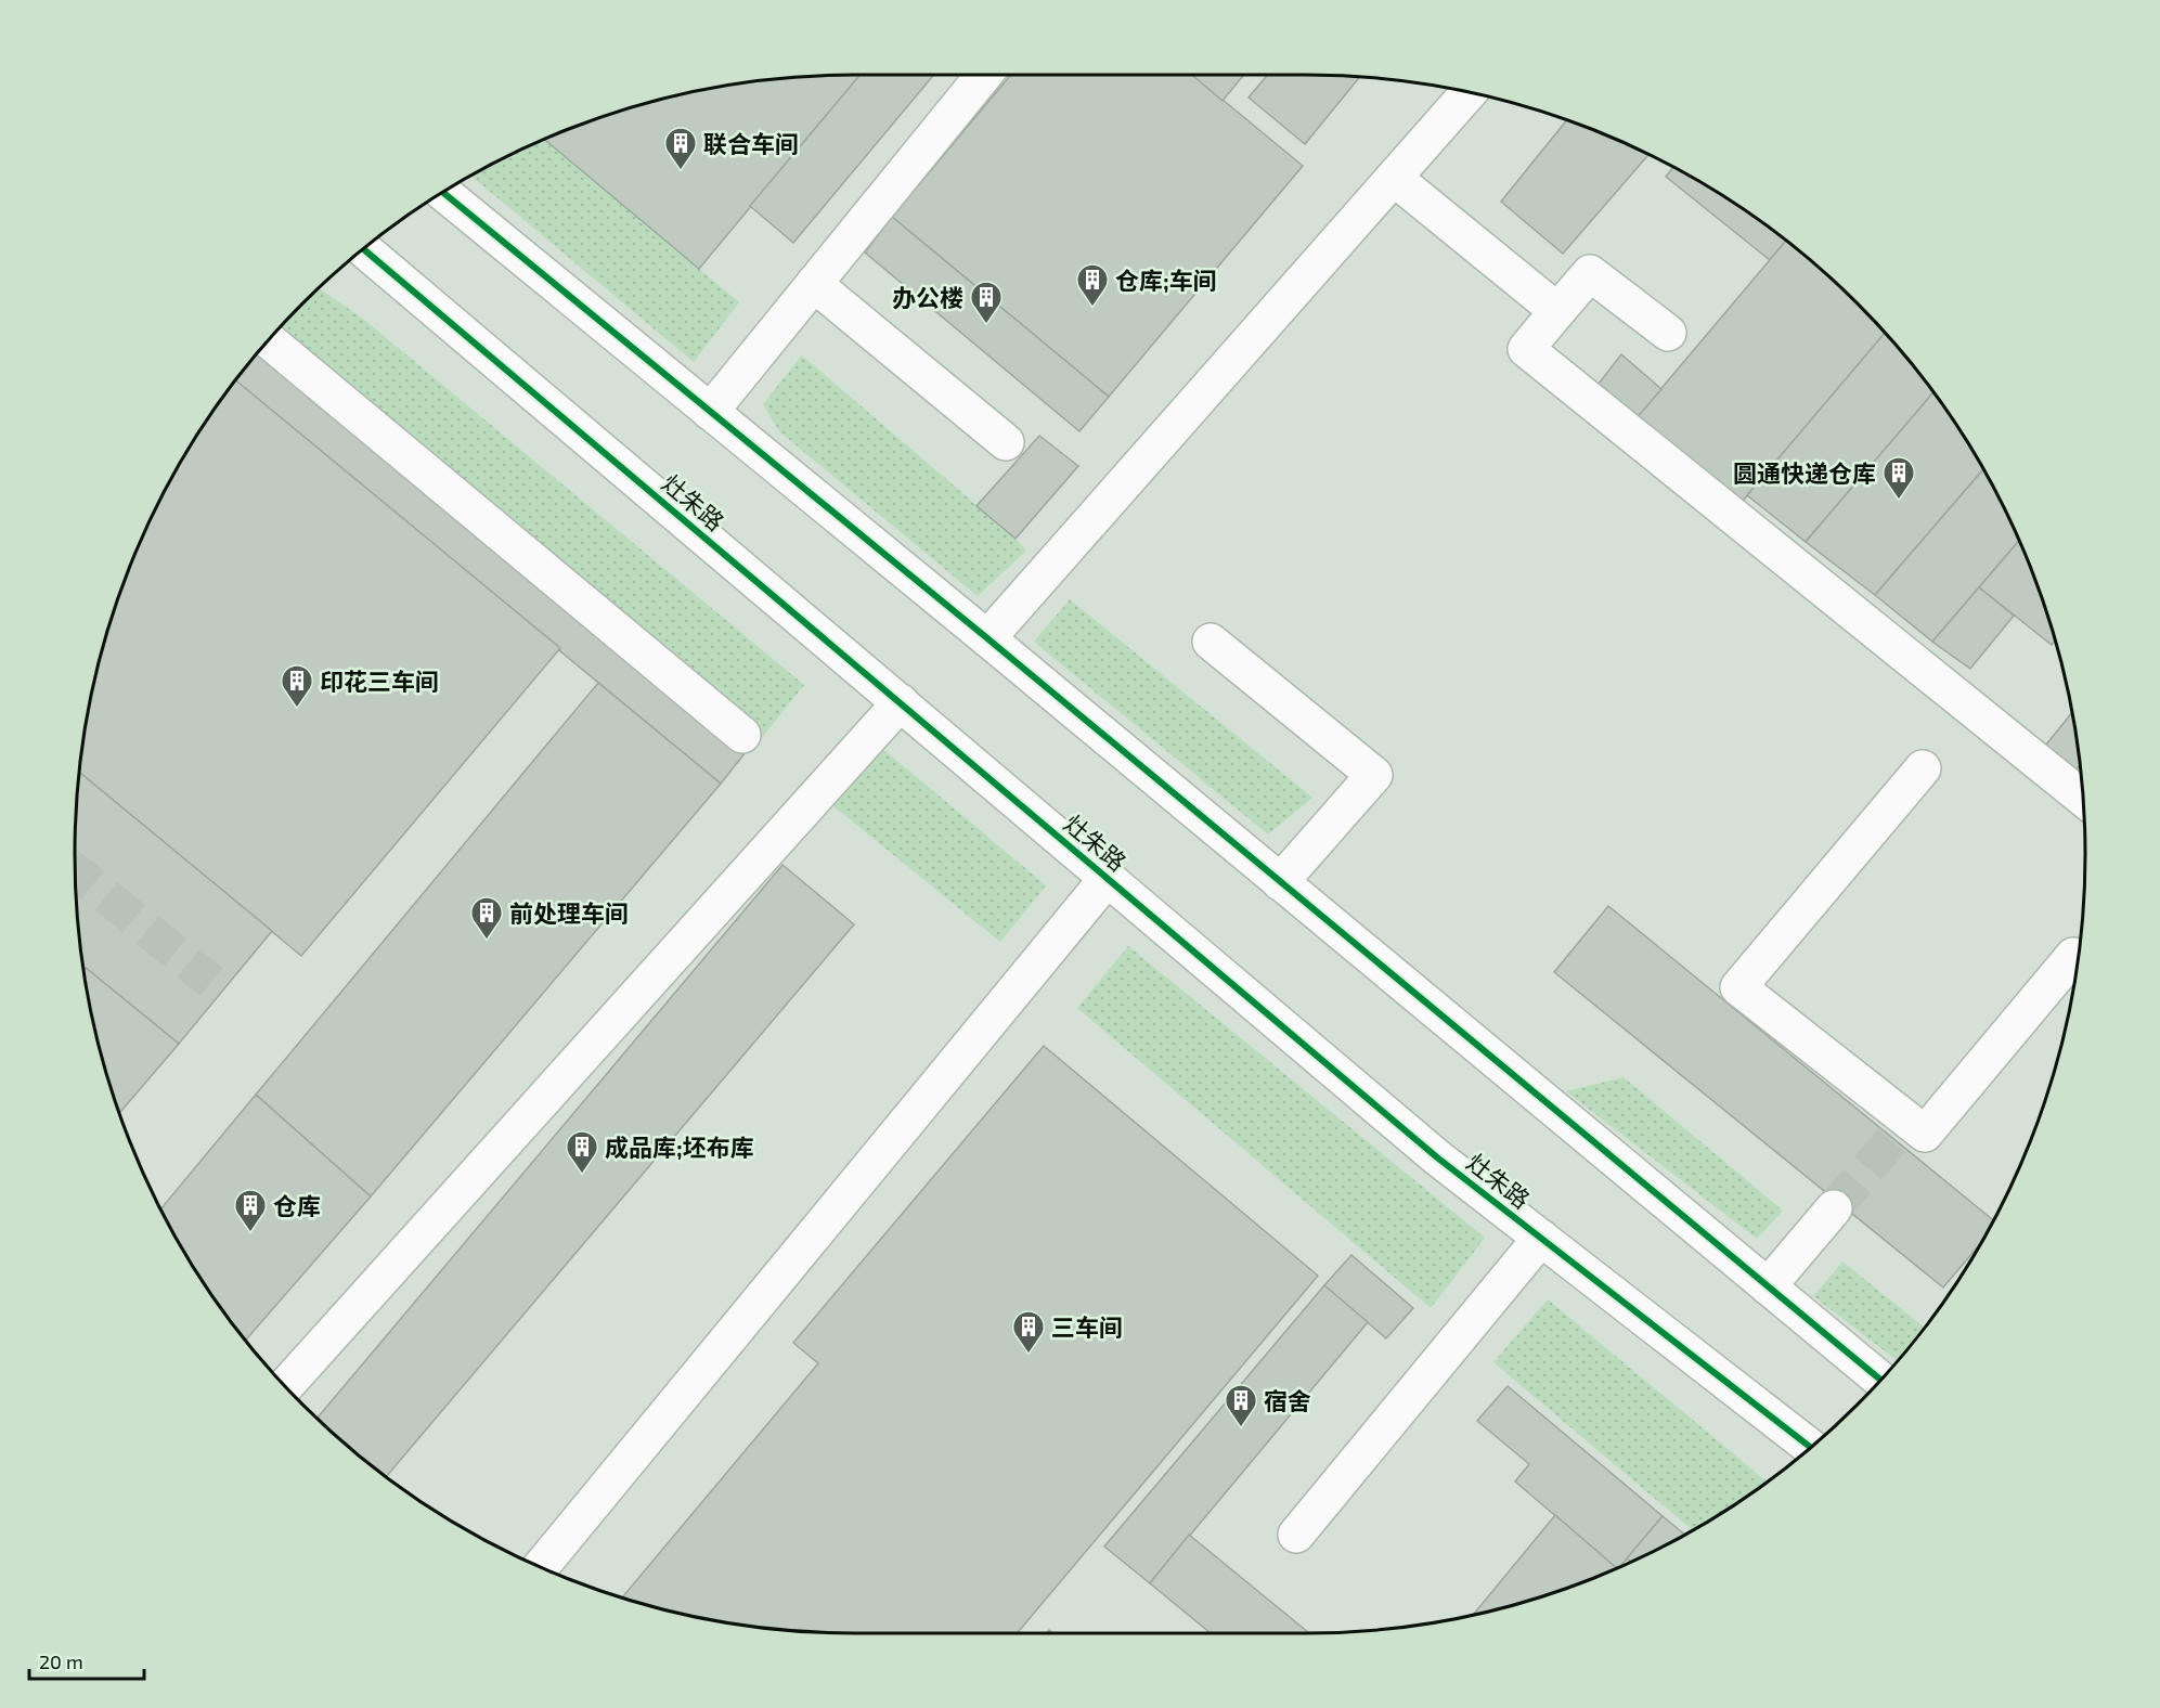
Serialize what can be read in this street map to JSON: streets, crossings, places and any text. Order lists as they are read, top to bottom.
{
  "streets": {
    "main road": ["灶朱路"]
  },
  "places": {
    "building": [
      "联合车间",
      "仓库;车间",
      "办公楼",
      "圆通快递仓库",
      "印花三车间",
      "前处理车间",
      "成品库;坯布库",
      "仓库",
      "三车间",
      "宿舍"
    ]
  },
  "scale_bar": "20 m"
}
